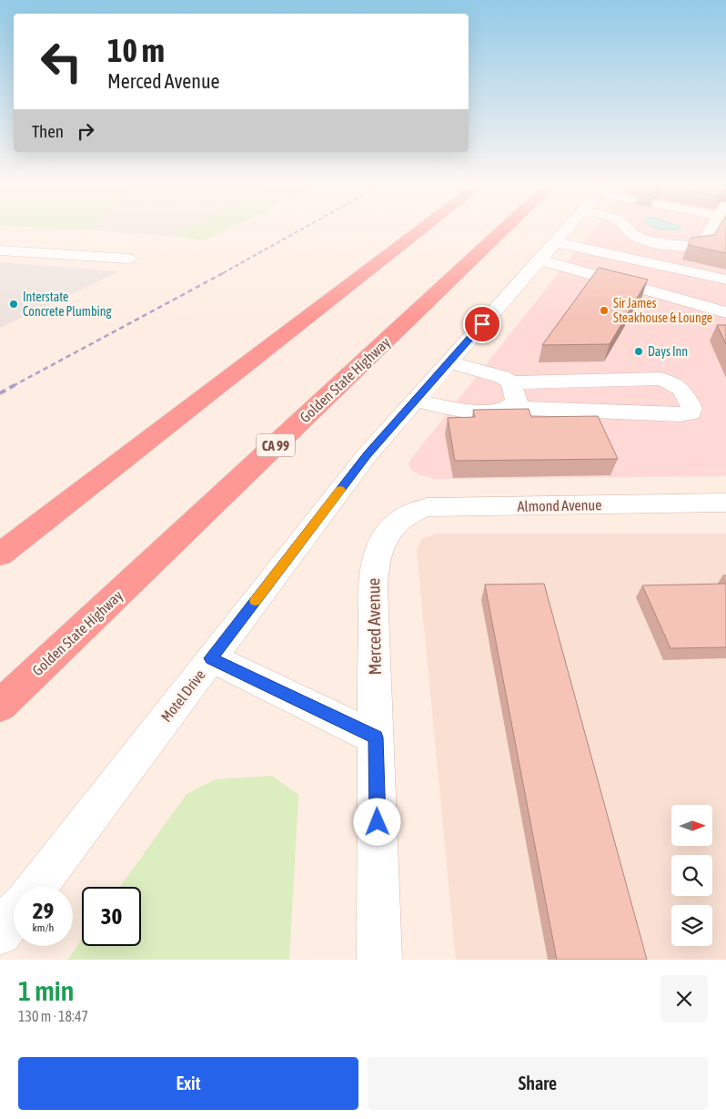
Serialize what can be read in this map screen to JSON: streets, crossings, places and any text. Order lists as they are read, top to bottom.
{
  "streets": {
    "highway": ["Golden State Highway", "CA 99"],
    "street": ["Almond Avenue", "Merced Avenue", "Motel Drive"]
  },
  "crossings": [
    ["Almond Avenue", "Merced Avenue"]
  ],
  "places": ["Interstate Concrete Plumbing", "Sir James Steakhouse & Lounge", "Days Inn"],
  "north": "right",
  "page": {
    "turn": ["10 m", "Merced Avenue"],
    "then": "Then",
    "speed": "29 km/h",
    "limit": "30",
    "heading": ["1 min", "130 m · 18:47"],
    "buttons": ["Exit", "Share"]
  }
}
